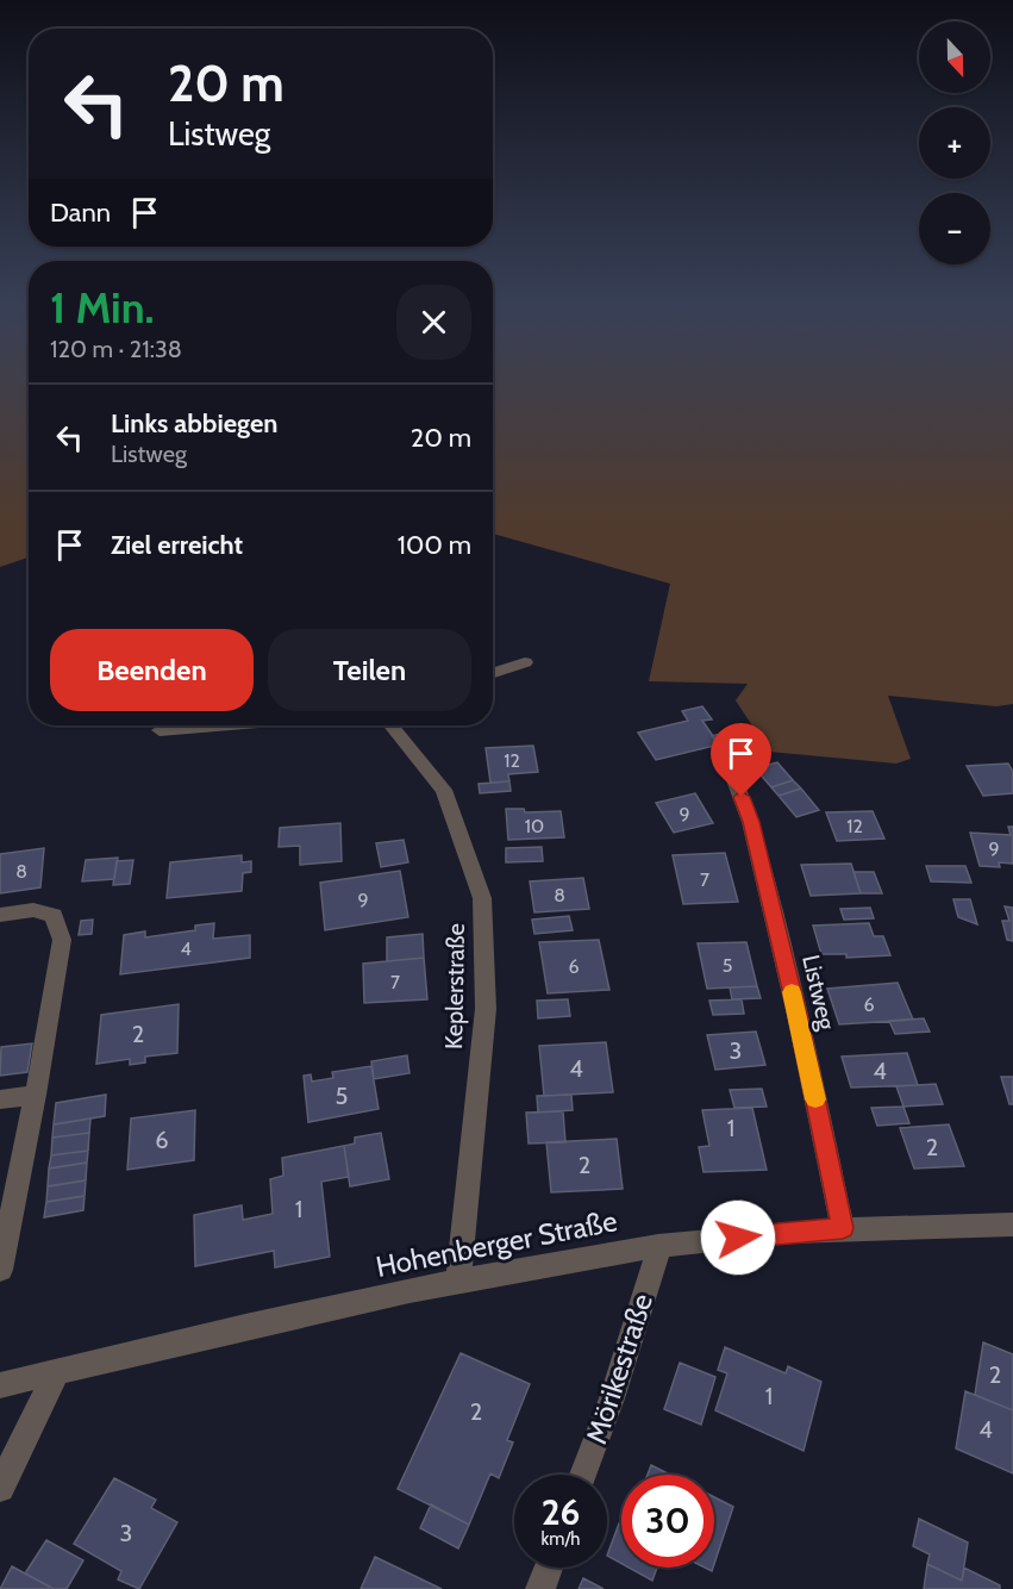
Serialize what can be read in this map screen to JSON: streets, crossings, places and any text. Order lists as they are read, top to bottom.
{
  "streets": {
    "street": [
      "Keplerstraße",
      "Listweg",
      "Hohenberger Straße",
      "Mörikestraße"
    ]
  },
  "crossings": [
    ["Keplerstraße", "Hohenberger Straße"],
    ["Listweg", "Hohenberger Straße"],
    ["Hohenberger Straße", "Mörikestraße"]
  ],
  "house_numbers": [
    "12",
    "9",
    "10",
    "12",
    "9",
    "8",
    "7",
    "8",
    "9",
    "4",
    "5",
    "6",
    "7",
    "6",
    "2",
    "3",
    "4",
    "4",
    "5",
    "1",
    "6",
    "2",
    "2",
    "1",
    "2",
    "1",
    "2",
    "4",
    "3"
  ],
  "north": "bottom",
  "page": {
    "map_buttons": ["+", "−"],
    "turn": ["20 m", "Listweg"],
    "then": "Dann",
    "heading": ["1 Min.", "120 m · 21:38"],
    "list": [
      {
        "name": "Links abbiegen",
        "note": "Listweg",
        "value": "20 m"
      },
      {
        "name": "Ziel erreicht",
        "value": "100 m"
      }
    ],
    "buttons": ["Beenden", "Teilen"],
    "speed": "26 km/h",
    "limit": "30"
  }
}
